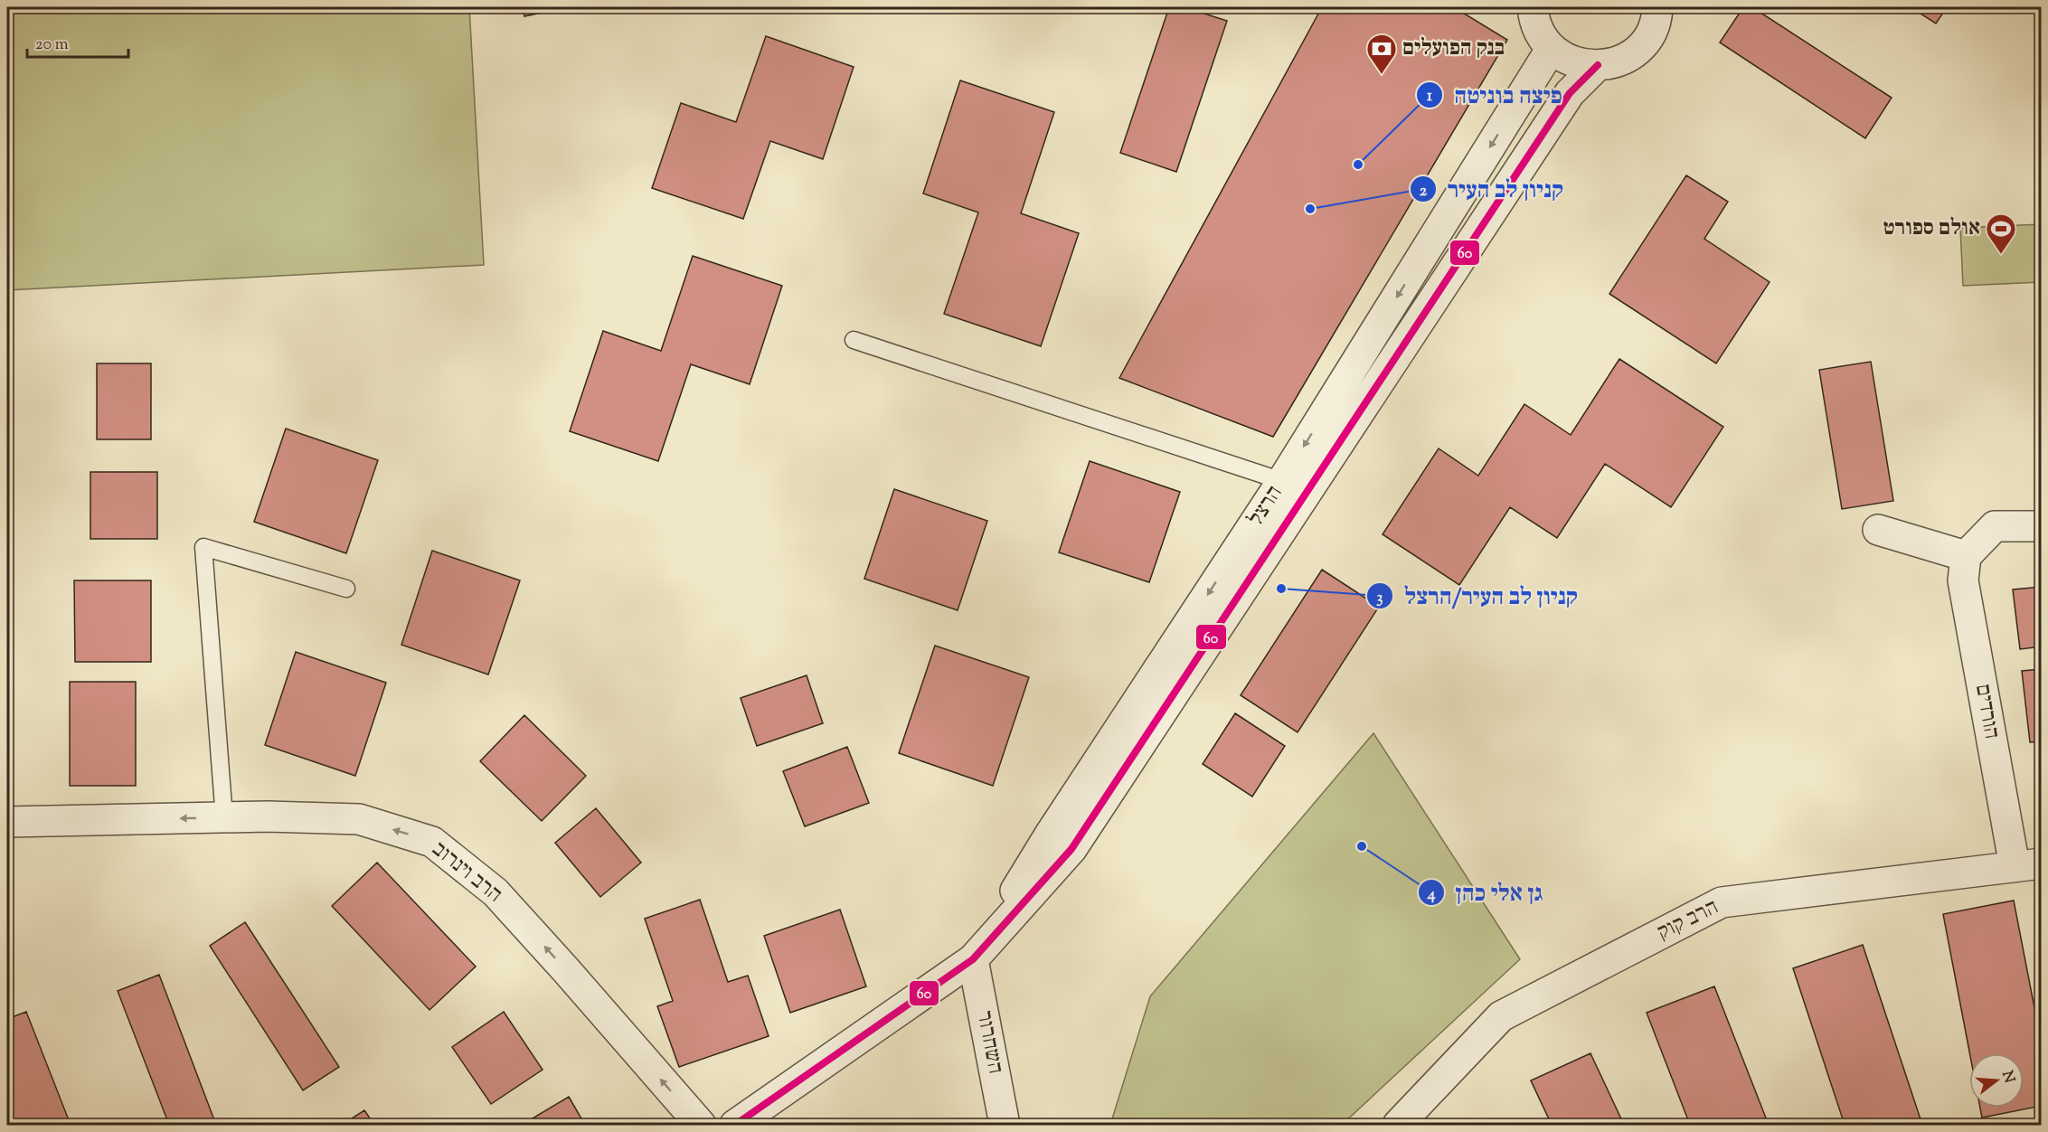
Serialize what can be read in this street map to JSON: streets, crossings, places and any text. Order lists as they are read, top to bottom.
{
  "streets": {
    "street": [
      "הרצל",
      "הורדים",
      "הרב וינרוב",
      "הרב קוק",
      "השחרור"
    ]
  },
  "crossings": [
    ["הרצל", "השחרור"],
    ["הורדים", "הרב קוק"]
  ],
  "one_way": ["הרב וינרוב"],
  "places": {
    "bank": ["בנק הפועלים"],
    "other": [
      "פיצה בוניטה",
      "קניון לב העיר",
      "קניון לב העיר/הרצל",
      "גן אלי כהן"
    ],
    "sports": ["אולם ספורט"]
  },
  "lines": ["transit line 60"],
  "scale_bar": "20 m",
  "north": "right"
}
